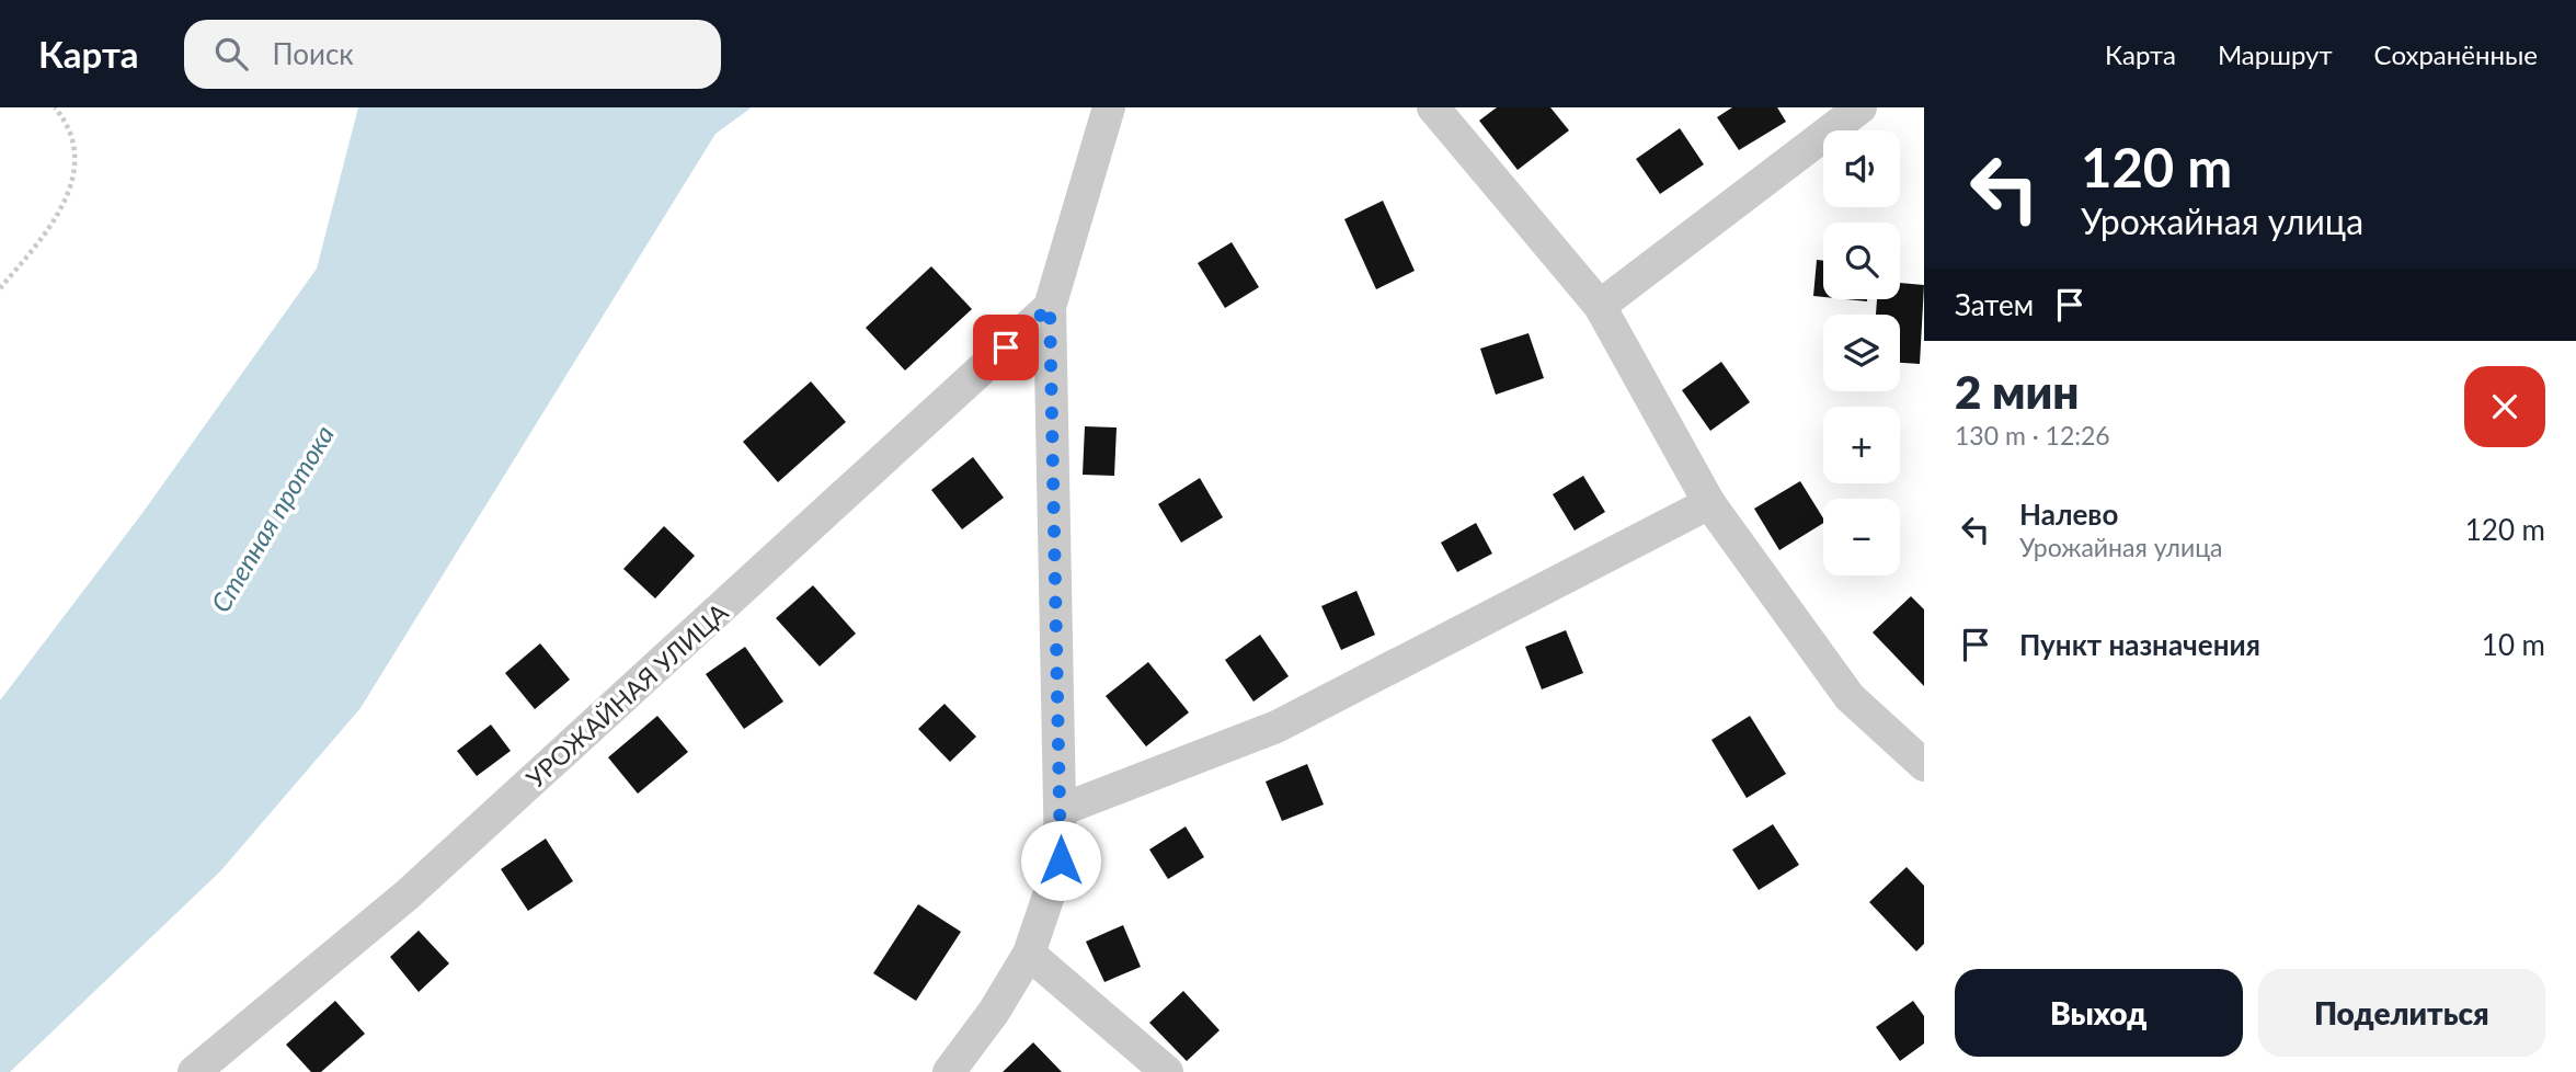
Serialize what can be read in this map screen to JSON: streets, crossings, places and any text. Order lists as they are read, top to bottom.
{
  "streets": {
    "street": ["УРОЖАЙНАЯ УЛИЦА"]
  },
  "water": ["Степная протока"],
  "page": {
    "header": "Карта",
    "search": "Поиск",
    "nav": ["Карта", "Маршрут", "Сохранённые"],
    "turn": ["120 m", "Урожайная улица"],
    "map_buttons": ["+", "−"],
    "then": "Затем",
    "heading": ["2 мин", "130 m · 12:26"],
    "list": [
      {
        "name": "Налево",
        "note": "Урожайная улица",
        "value": "120 m"
      },
      {
        "name": "Пункт назначения",
        "value": "10 m"
      }
    ],
    "buttons": ["Выход", "Поделиться"]
  }
}
